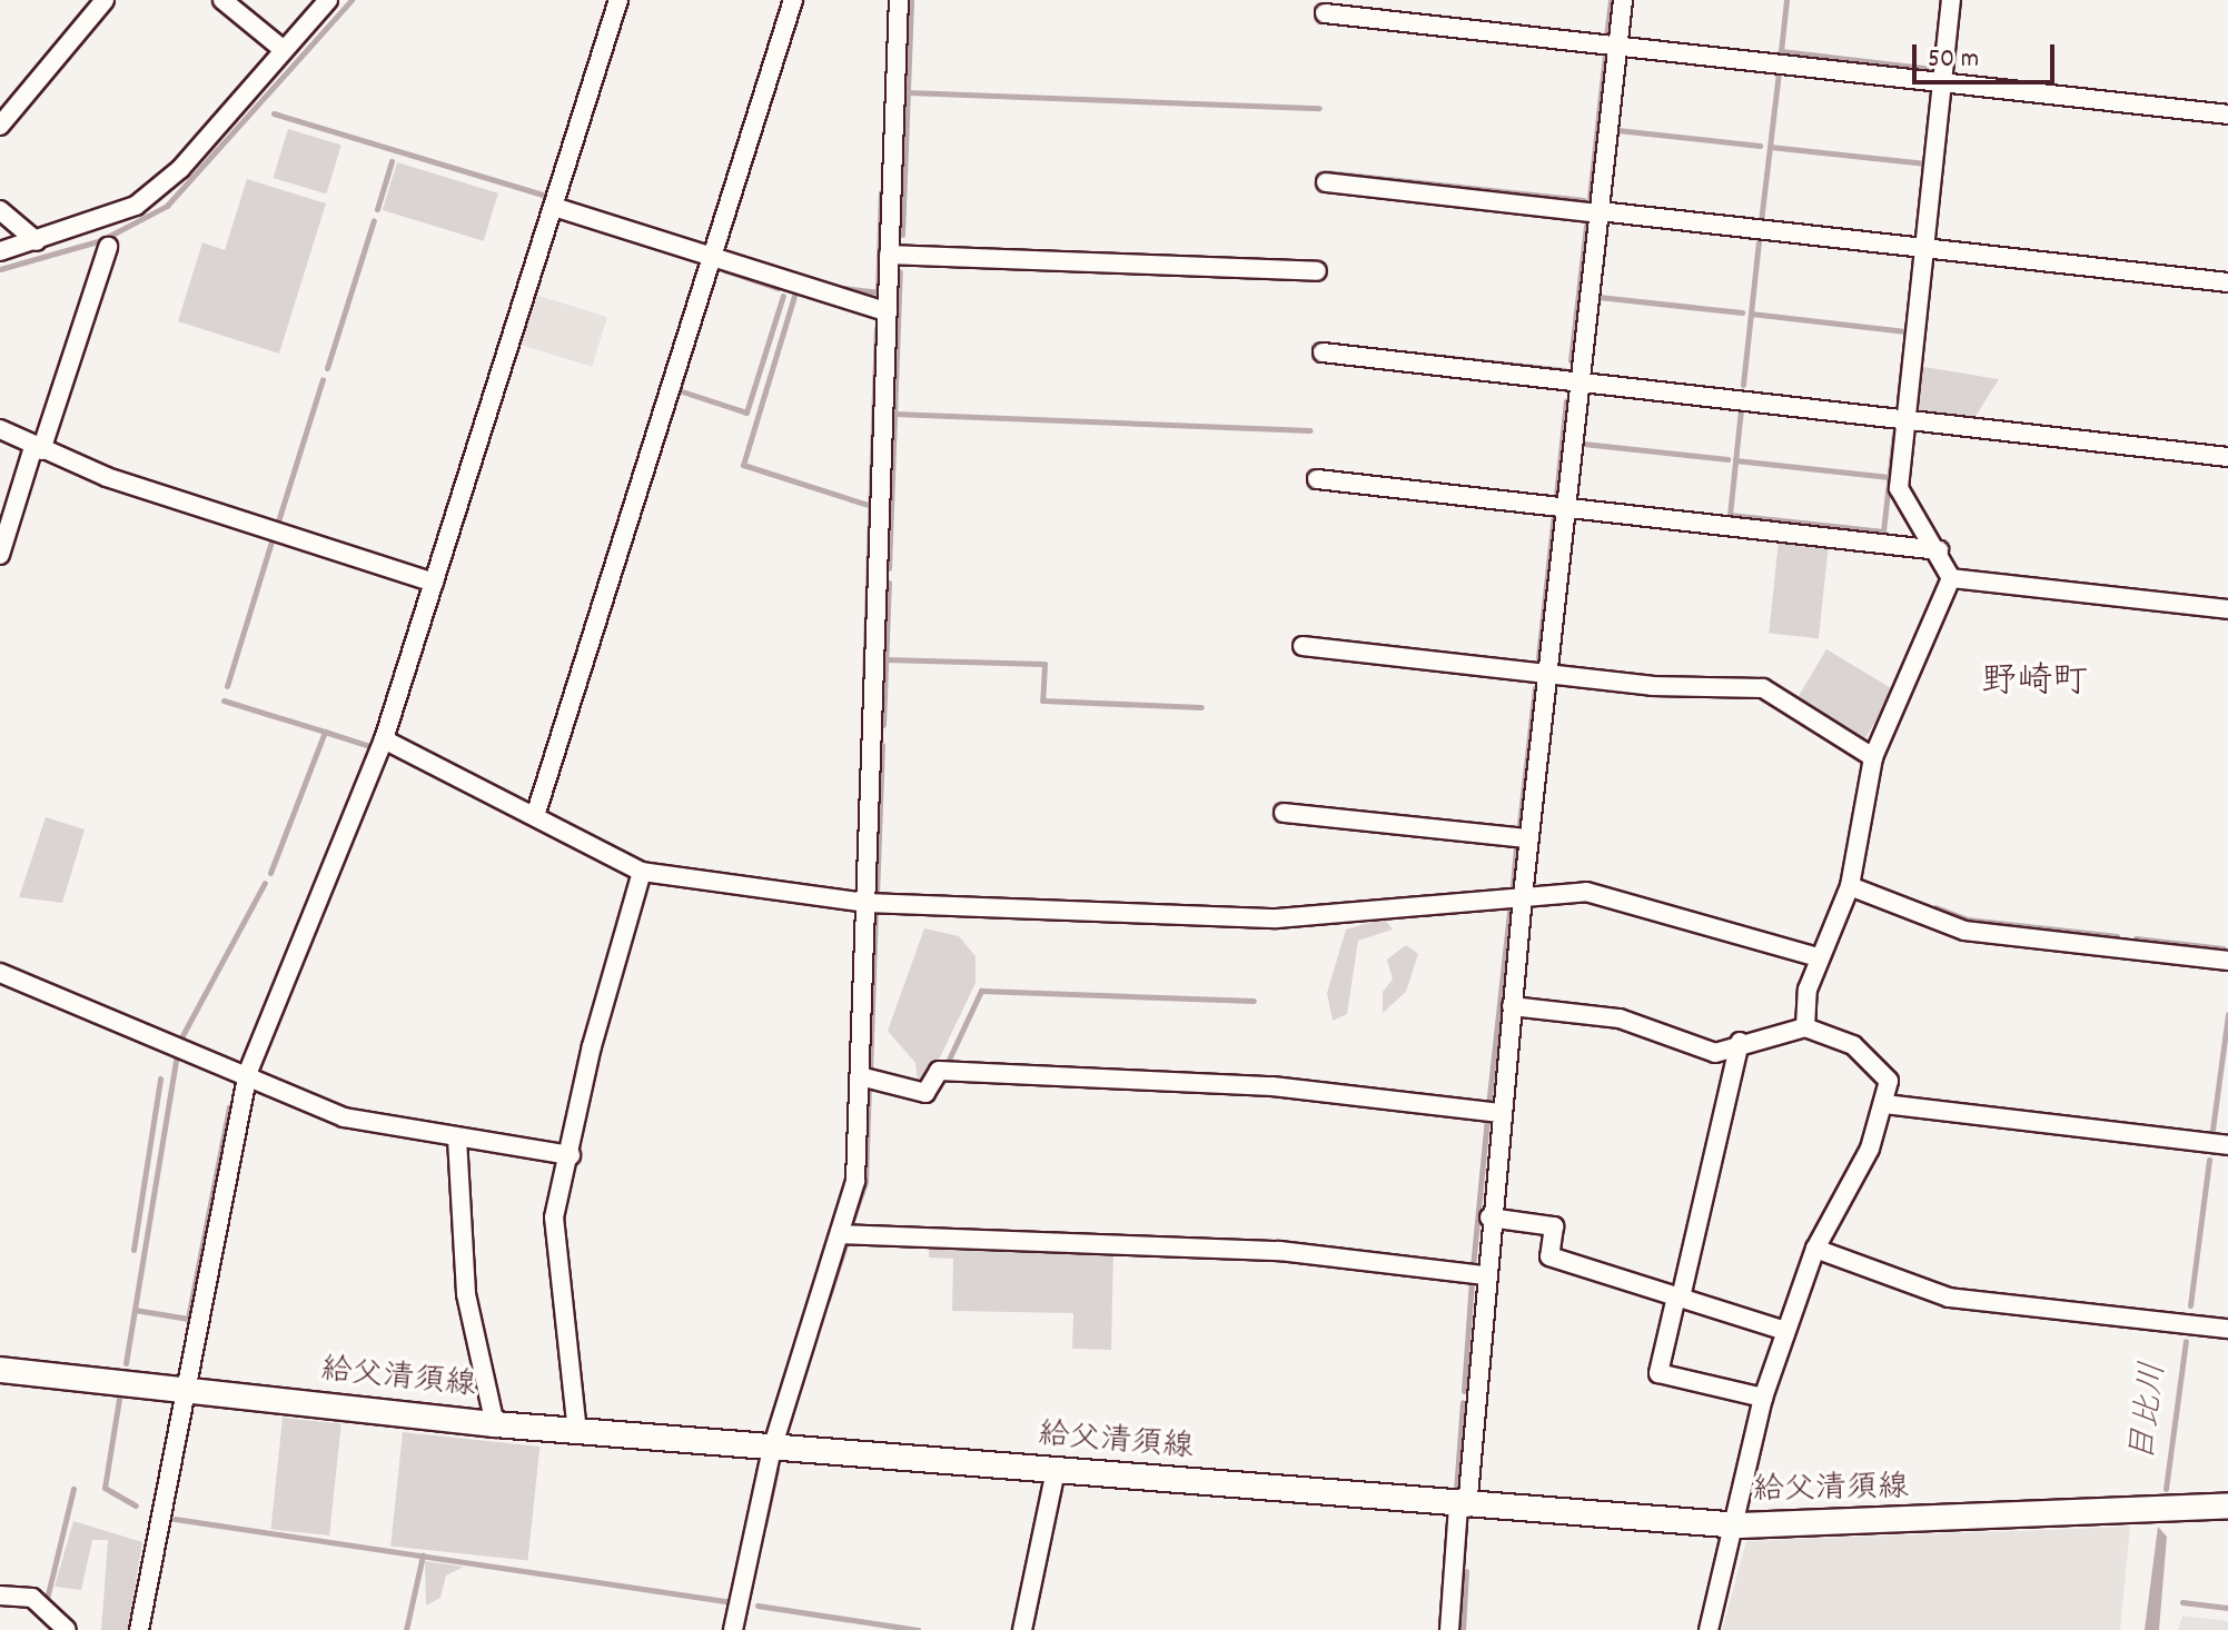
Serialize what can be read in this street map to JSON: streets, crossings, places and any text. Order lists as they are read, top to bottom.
{
  "streets": {
    "main road": ["給父清須線"]
  },
  "districts": ["野崎町"],
  "water": ["目比川"],
  "scale_bar": "50 m"
}
